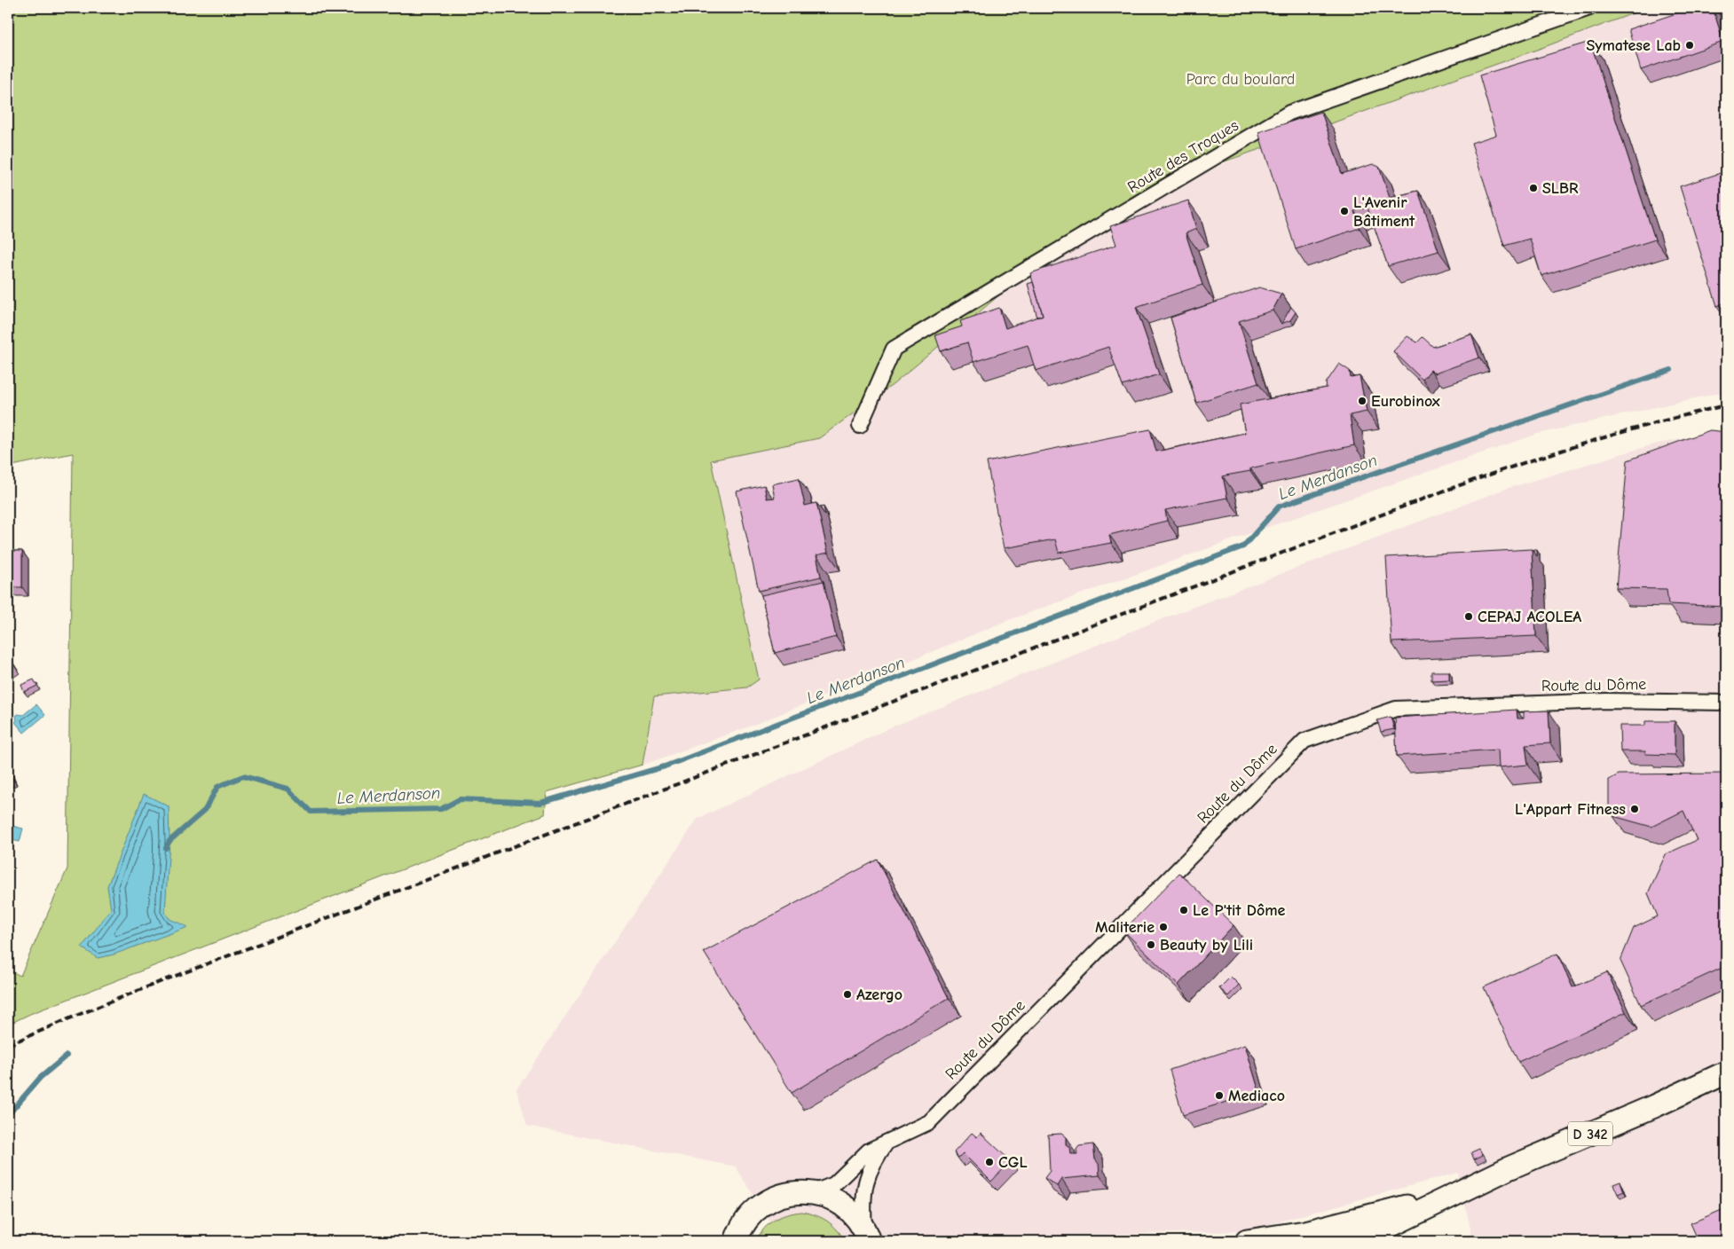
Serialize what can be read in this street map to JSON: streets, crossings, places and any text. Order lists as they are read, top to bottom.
{
  "streets": {
    "main road": ["D 342"],
    "street": ["Route des Troques", "Route du Dôme"]
  },
  "water": ["Le Merdanson"],
  "parks": ["Parc du boulard"],
  "places": [
    "Symatese Lab",
    "SLBR",
    "L'Avenir Bâtiment",
    "Eurobinox",
    "CEPAJ ACOLEA",
    "L'Appart Fitness",
    "Le P'tit Dôme",
    "Maliterie",
    "Beauty by Lili",
    "Azergo",
    "Mediaco",
    "CGL"
  ]
}
